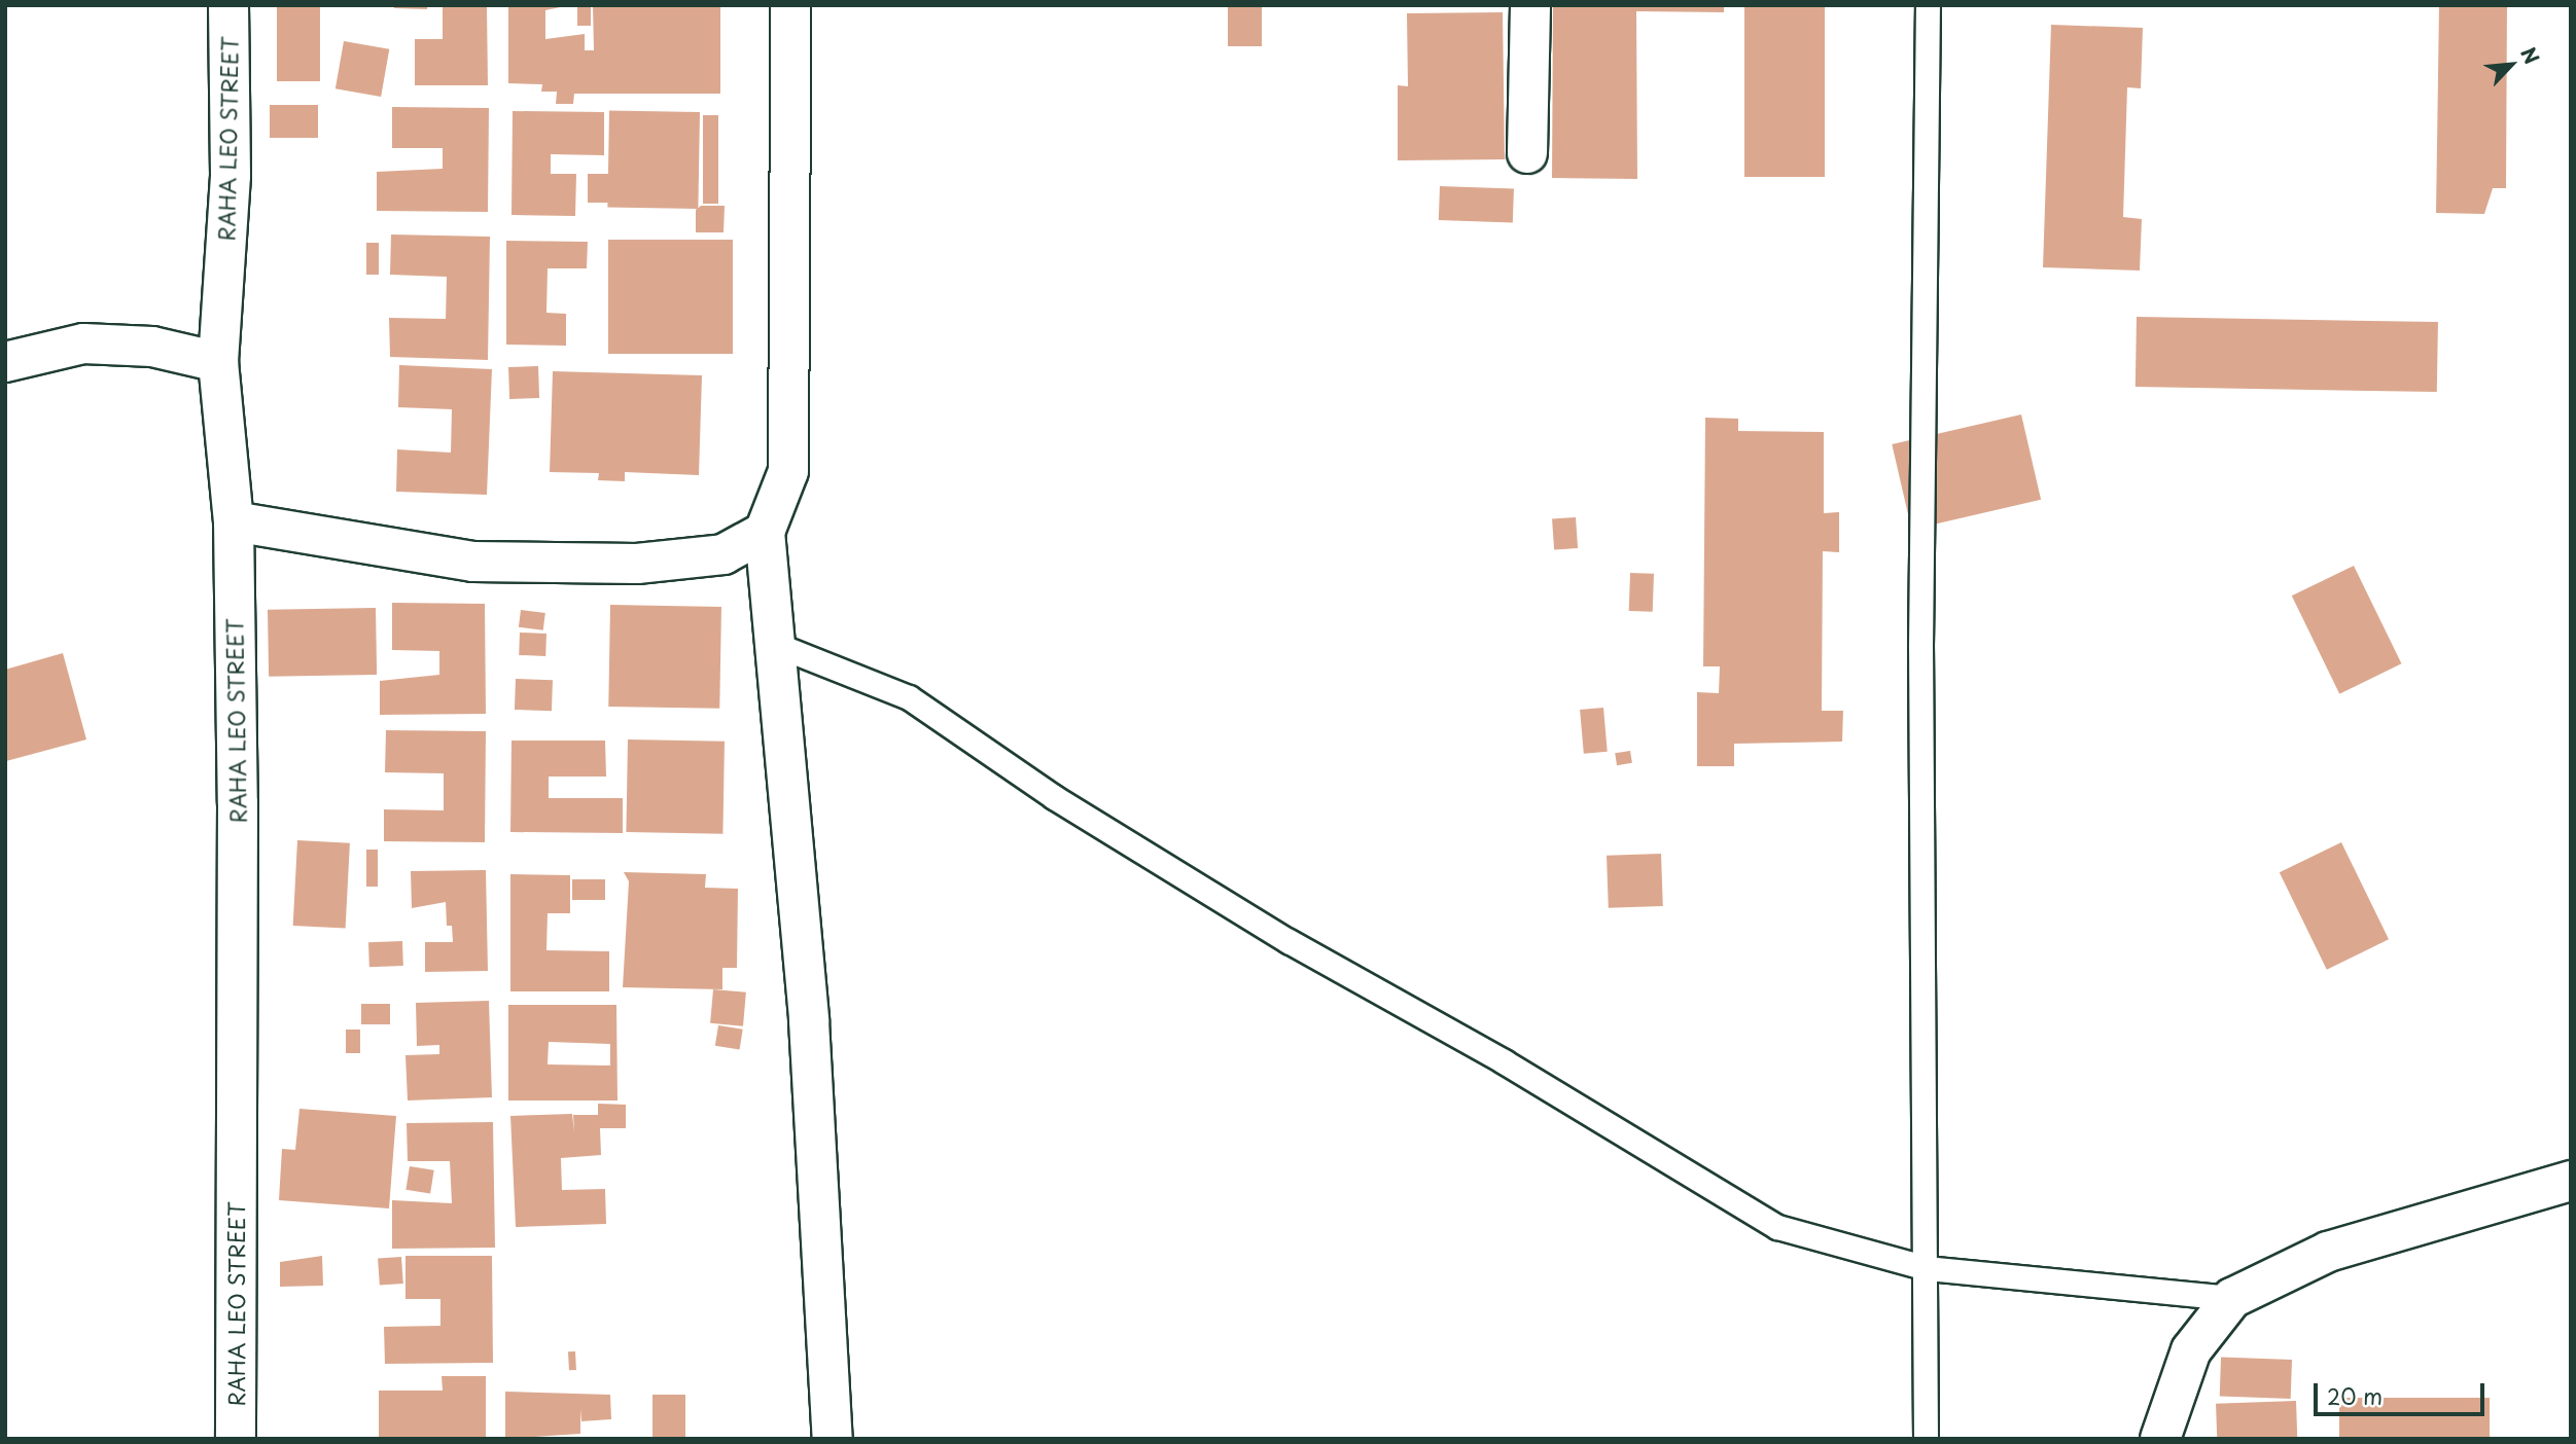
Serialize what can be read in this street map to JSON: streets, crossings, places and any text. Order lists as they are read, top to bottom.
{
  "streets": {
    "street": ["RAHA LEO STREET"]
  },
  "scale_bar": "20 m",
  "north": "top right"
}
